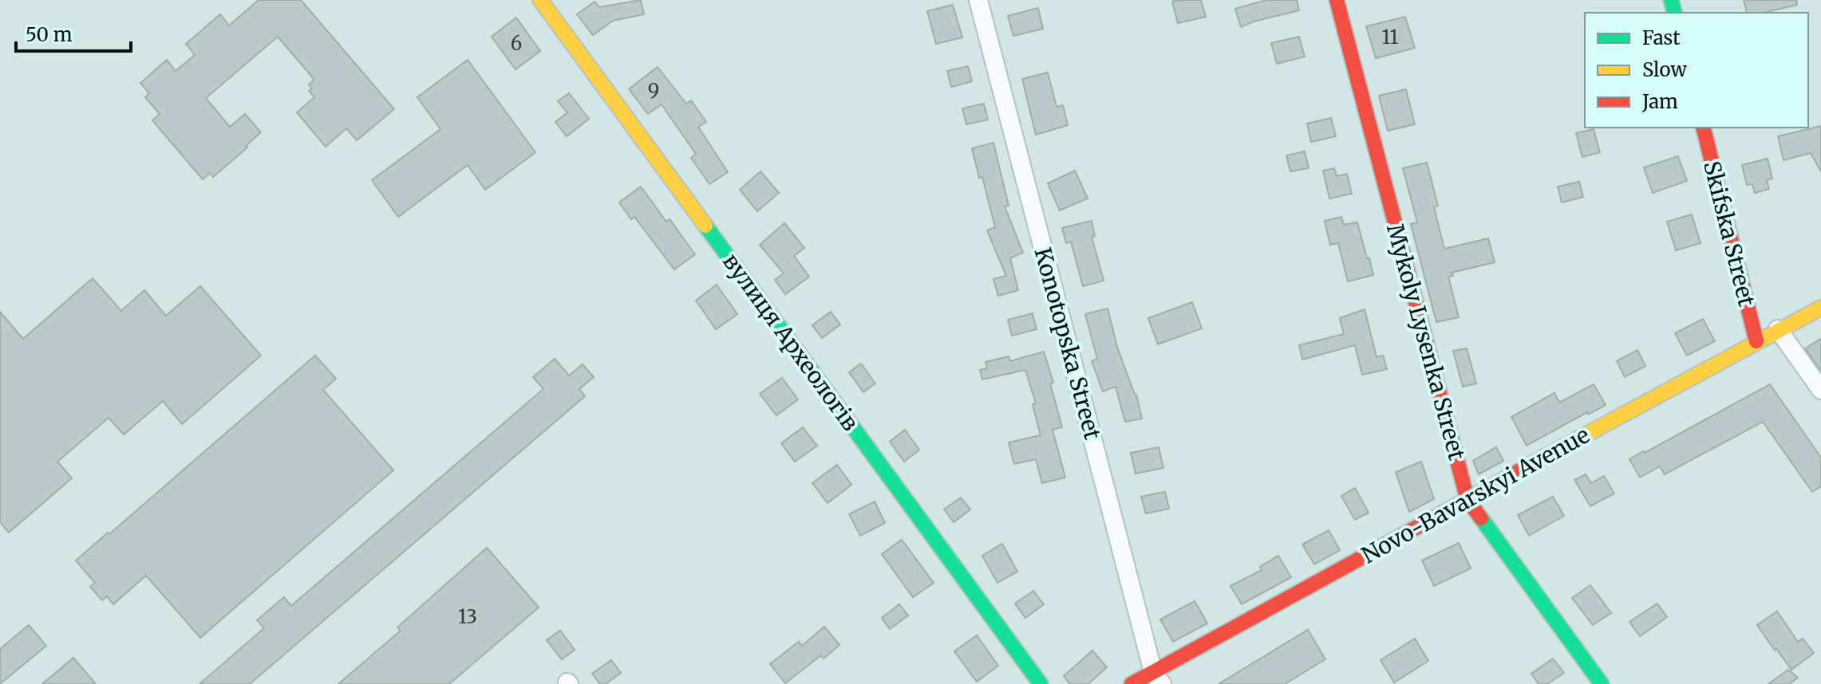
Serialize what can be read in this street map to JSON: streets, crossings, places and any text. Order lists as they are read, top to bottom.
{
  "streets": {
    "street": [
      "Skifska Street",
      "вулиця Археологів",
      "Mykoly Lysenka Street",
      "Konotopska Street",
      "Novo-Bavarskyi Avenue"
    ]
  },
  "crossings": [
    ["Skifska Street", "Novo-Bavarskyi Avenue"],
    ["Mykoly Lysenka Street", "Novo-Bavarskyi Avenue"],
    ["Konotopska Street", "Novo-Bavarskyi Avenue"]
  ],
  "house_numbers": [
    "11",
    "6",
    "9",
    "13"
  ],
  "legend": ["Fast", "Slow", "Jam"],
  "scale_bar": "50 m"
}
